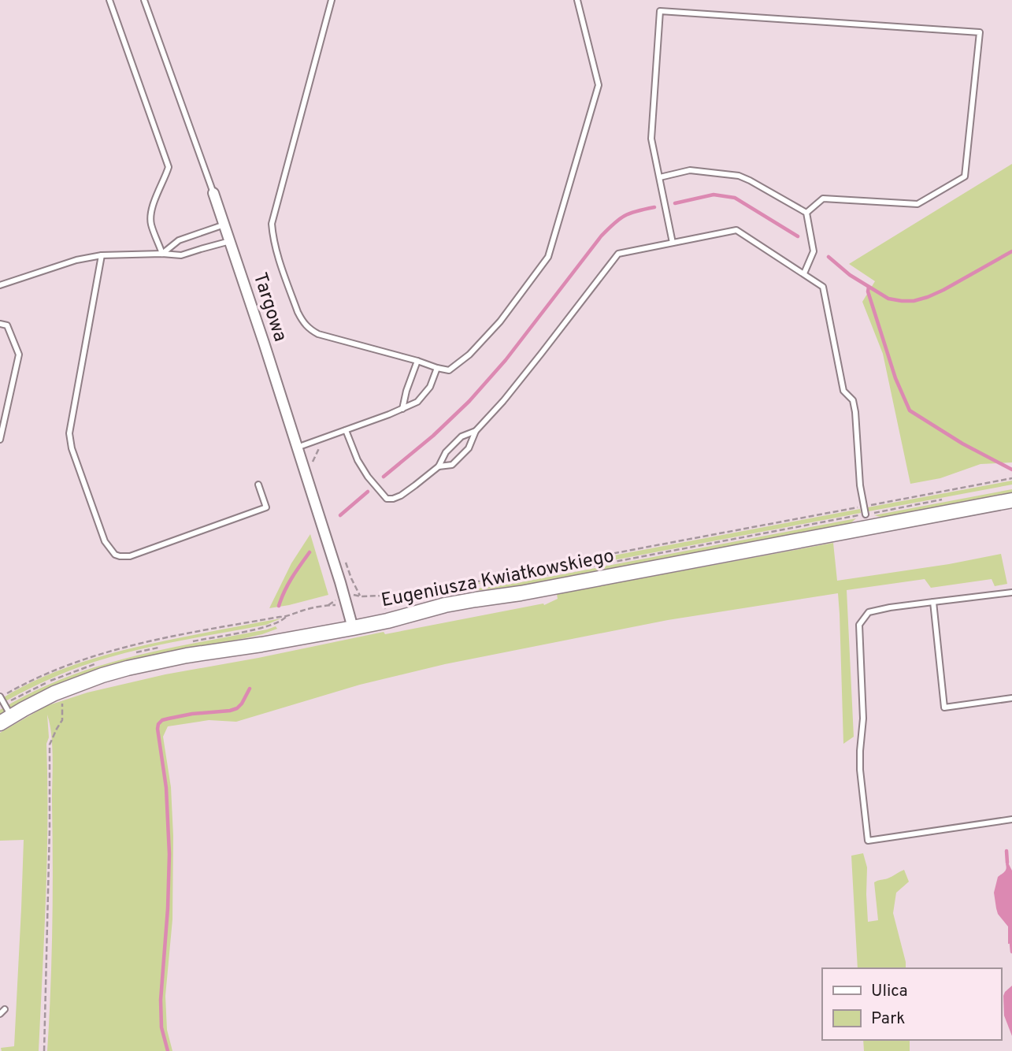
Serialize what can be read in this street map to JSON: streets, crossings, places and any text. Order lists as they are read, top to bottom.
{
  "streets": {
    "main road": ["Eugeniusza Kwiatkowskiego"],
    "street": ["Targowa"]
  },
  "crossings": [
    ["Targowa", "Eugeniusza Kwiatkowskiego"]
  ],
  "legend": ["Ulica", "Park"]
}
